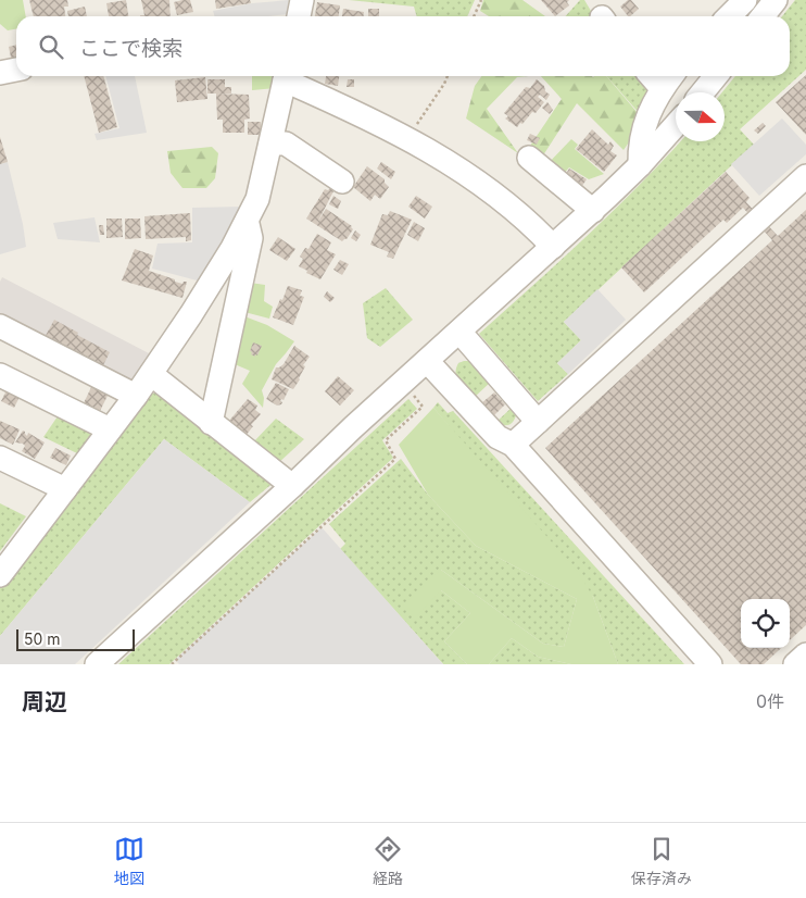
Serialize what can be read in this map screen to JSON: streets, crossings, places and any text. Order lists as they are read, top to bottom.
{
  "scale_bar": "50 m",
  "north": "right",
  "page": {
    "search": "ここで検索",
    "scale": "50 m",
    "heading": ["周辺", "0件"],
    "nav": ["地図", "経路", "保存済み"]
  }
}
